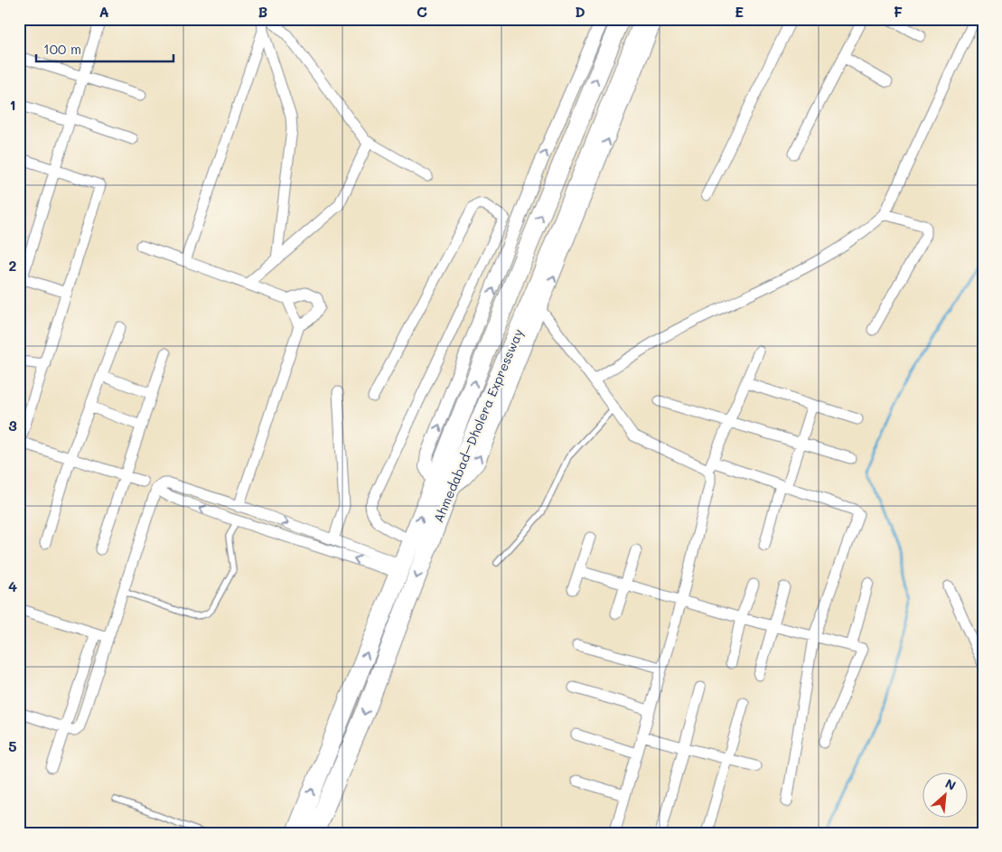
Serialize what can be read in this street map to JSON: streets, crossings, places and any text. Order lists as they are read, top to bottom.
{
  "streets": {
    "highway": ["Ahmedabad–Dholera Expressway"]
  },
  "scale_bar": "100 m",
  "north": "top right",
  "grid": {
    "columns": [
      "A",
      "B",
      "C",
      "D",
      "E",
      "F"
    ],
    "rows": [
      "1",
      "2",
      "3",
      "4",
      "5"
    ]
  }
}
